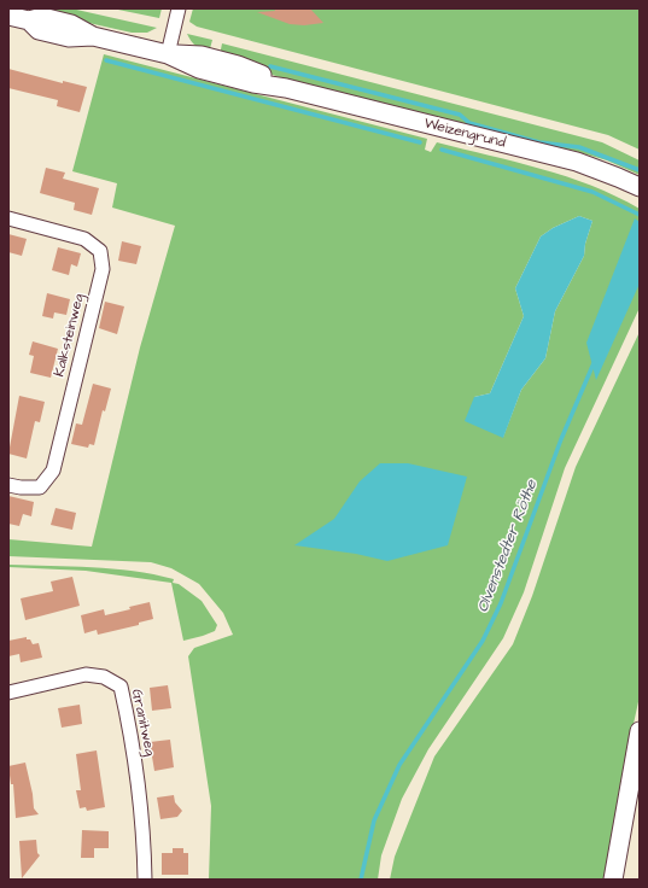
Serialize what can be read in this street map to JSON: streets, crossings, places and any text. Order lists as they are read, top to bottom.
{
  "streets": {
    "main road": ["Weizengrund"],
    "street": ["Kalksteinweg", "Granitweg"]
  },
  "water": ["Olvenstedter Röthe"]
}
